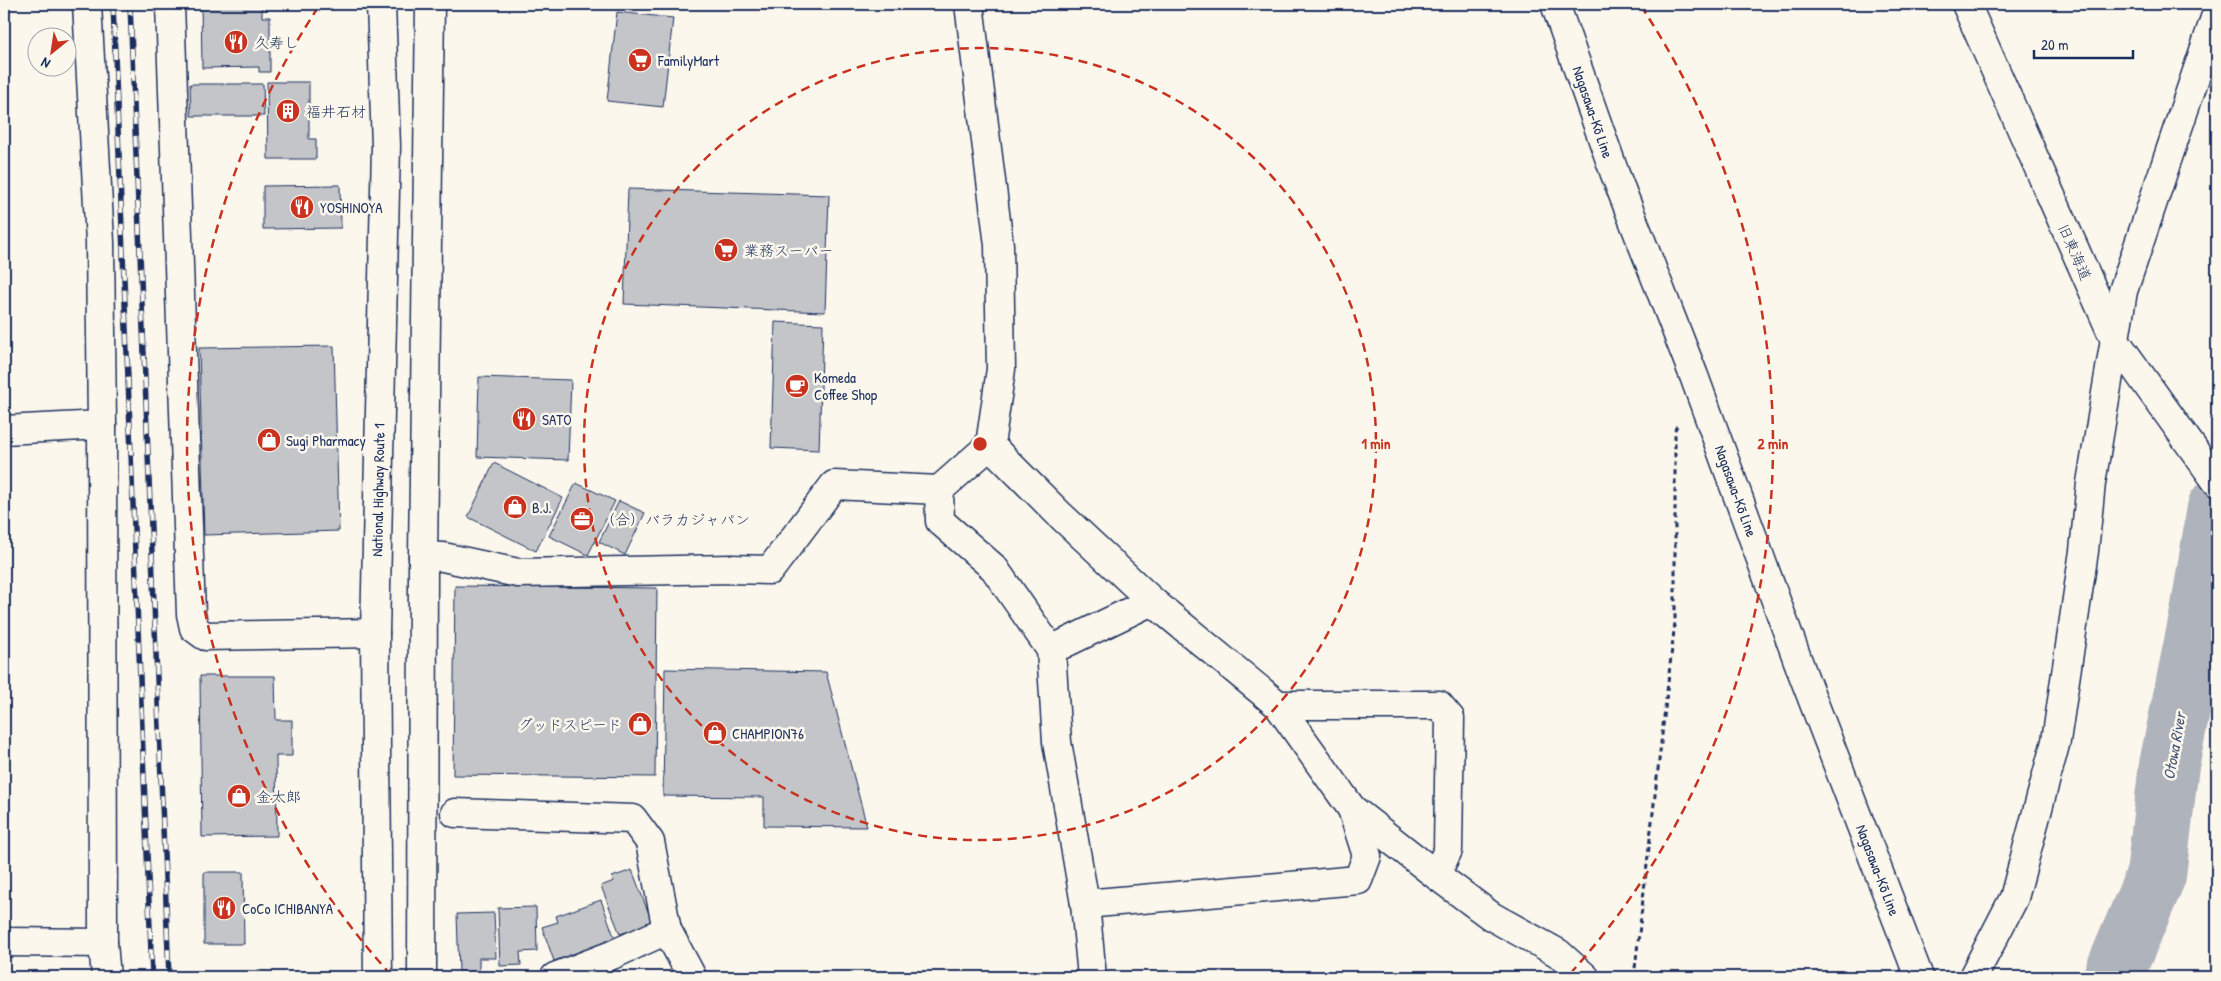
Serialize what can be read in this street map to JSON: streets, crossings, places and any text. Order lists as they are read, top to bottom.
{
  "streets": {
    "main road": ["Nagasawa-Kō Line", "旧東海道", "National Highway Route 1"]
  },
  "water": ["Otowa River"],
  "places": {
    "restaurant": [
      "久寿し",
      "YOSHINOYA",
      "SATO",
      "CoCo ICHIBANYA"
    ],
    "supermarket": ["FamilyMart", "業務スーパー"],
    "building": ["福井石材"],
    "cafe": ["Komeda Coffee Shop"],
    "shop": [
      "Sugi Pharmacy",
      "B.J.",
      "グッドスピード",
      "CHAMPION76",
      "金太郎"
    ],
    "office": ["（合）バラカジャパン"]
  },
  "scale_bar": "20 m",
  "north": "bottom left",
  "rings": ["1 min", "2 min"]
}
